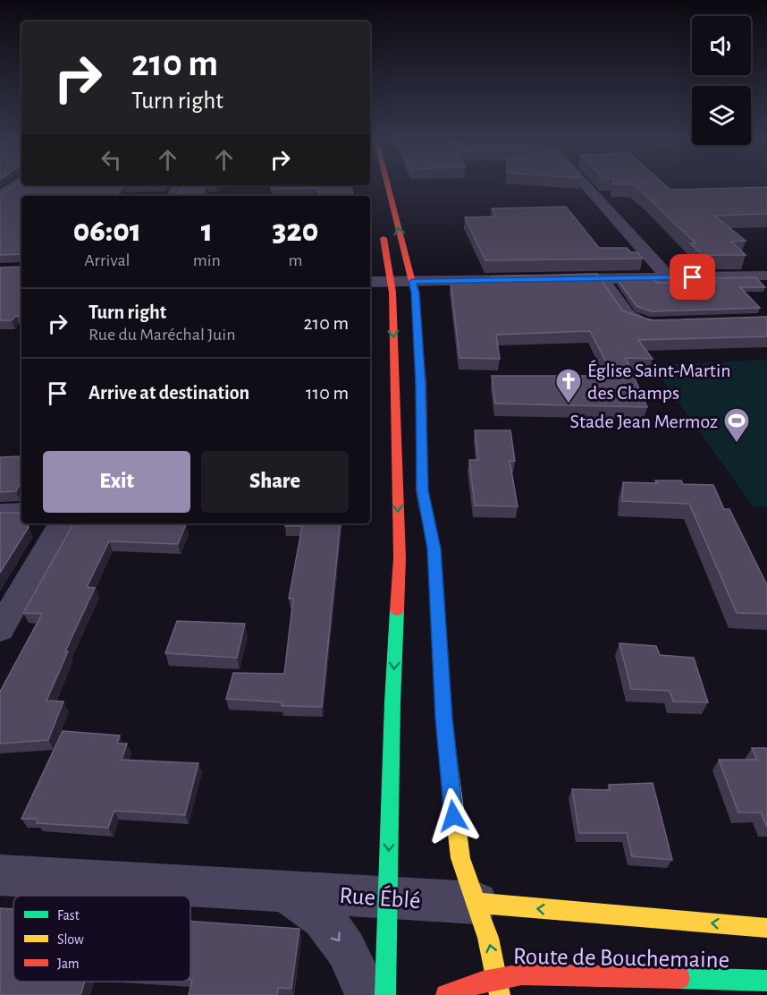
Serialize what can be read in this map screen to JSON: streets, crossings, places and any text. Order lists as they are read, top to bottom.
{
  "streets": {
    "main road": ["Route de Bouchemaine"],
    "street": ["Rue Éblé"]
  },
  "crossings": [
    ["Rue Éblé", "Route de Bouchemaine"]
  ],
  "places": {
    "church": ["Église Saint-Martin des Champs"],
    "sports": ["Stade Jean Mermoz"]
  },
  "legend": ["Fast", "Slow", "Jam"],
  "page": {
    "turn": ["210 m", "Turn right"],
    "eta": [
      "06:01",
      "Arrival",
      "1",
      "min",
      "320",
      "m"
    ],
    "list": [
      {
        "name": "Turn right",
        "note": "Rue du Maréchal Juin",
        "value": "210 m"
      },
      {
        "name": "Arrive at destination",
        "value": "110 m"
      }
    ],
    "buttons": ["Exit", "Share"]
  }
}
